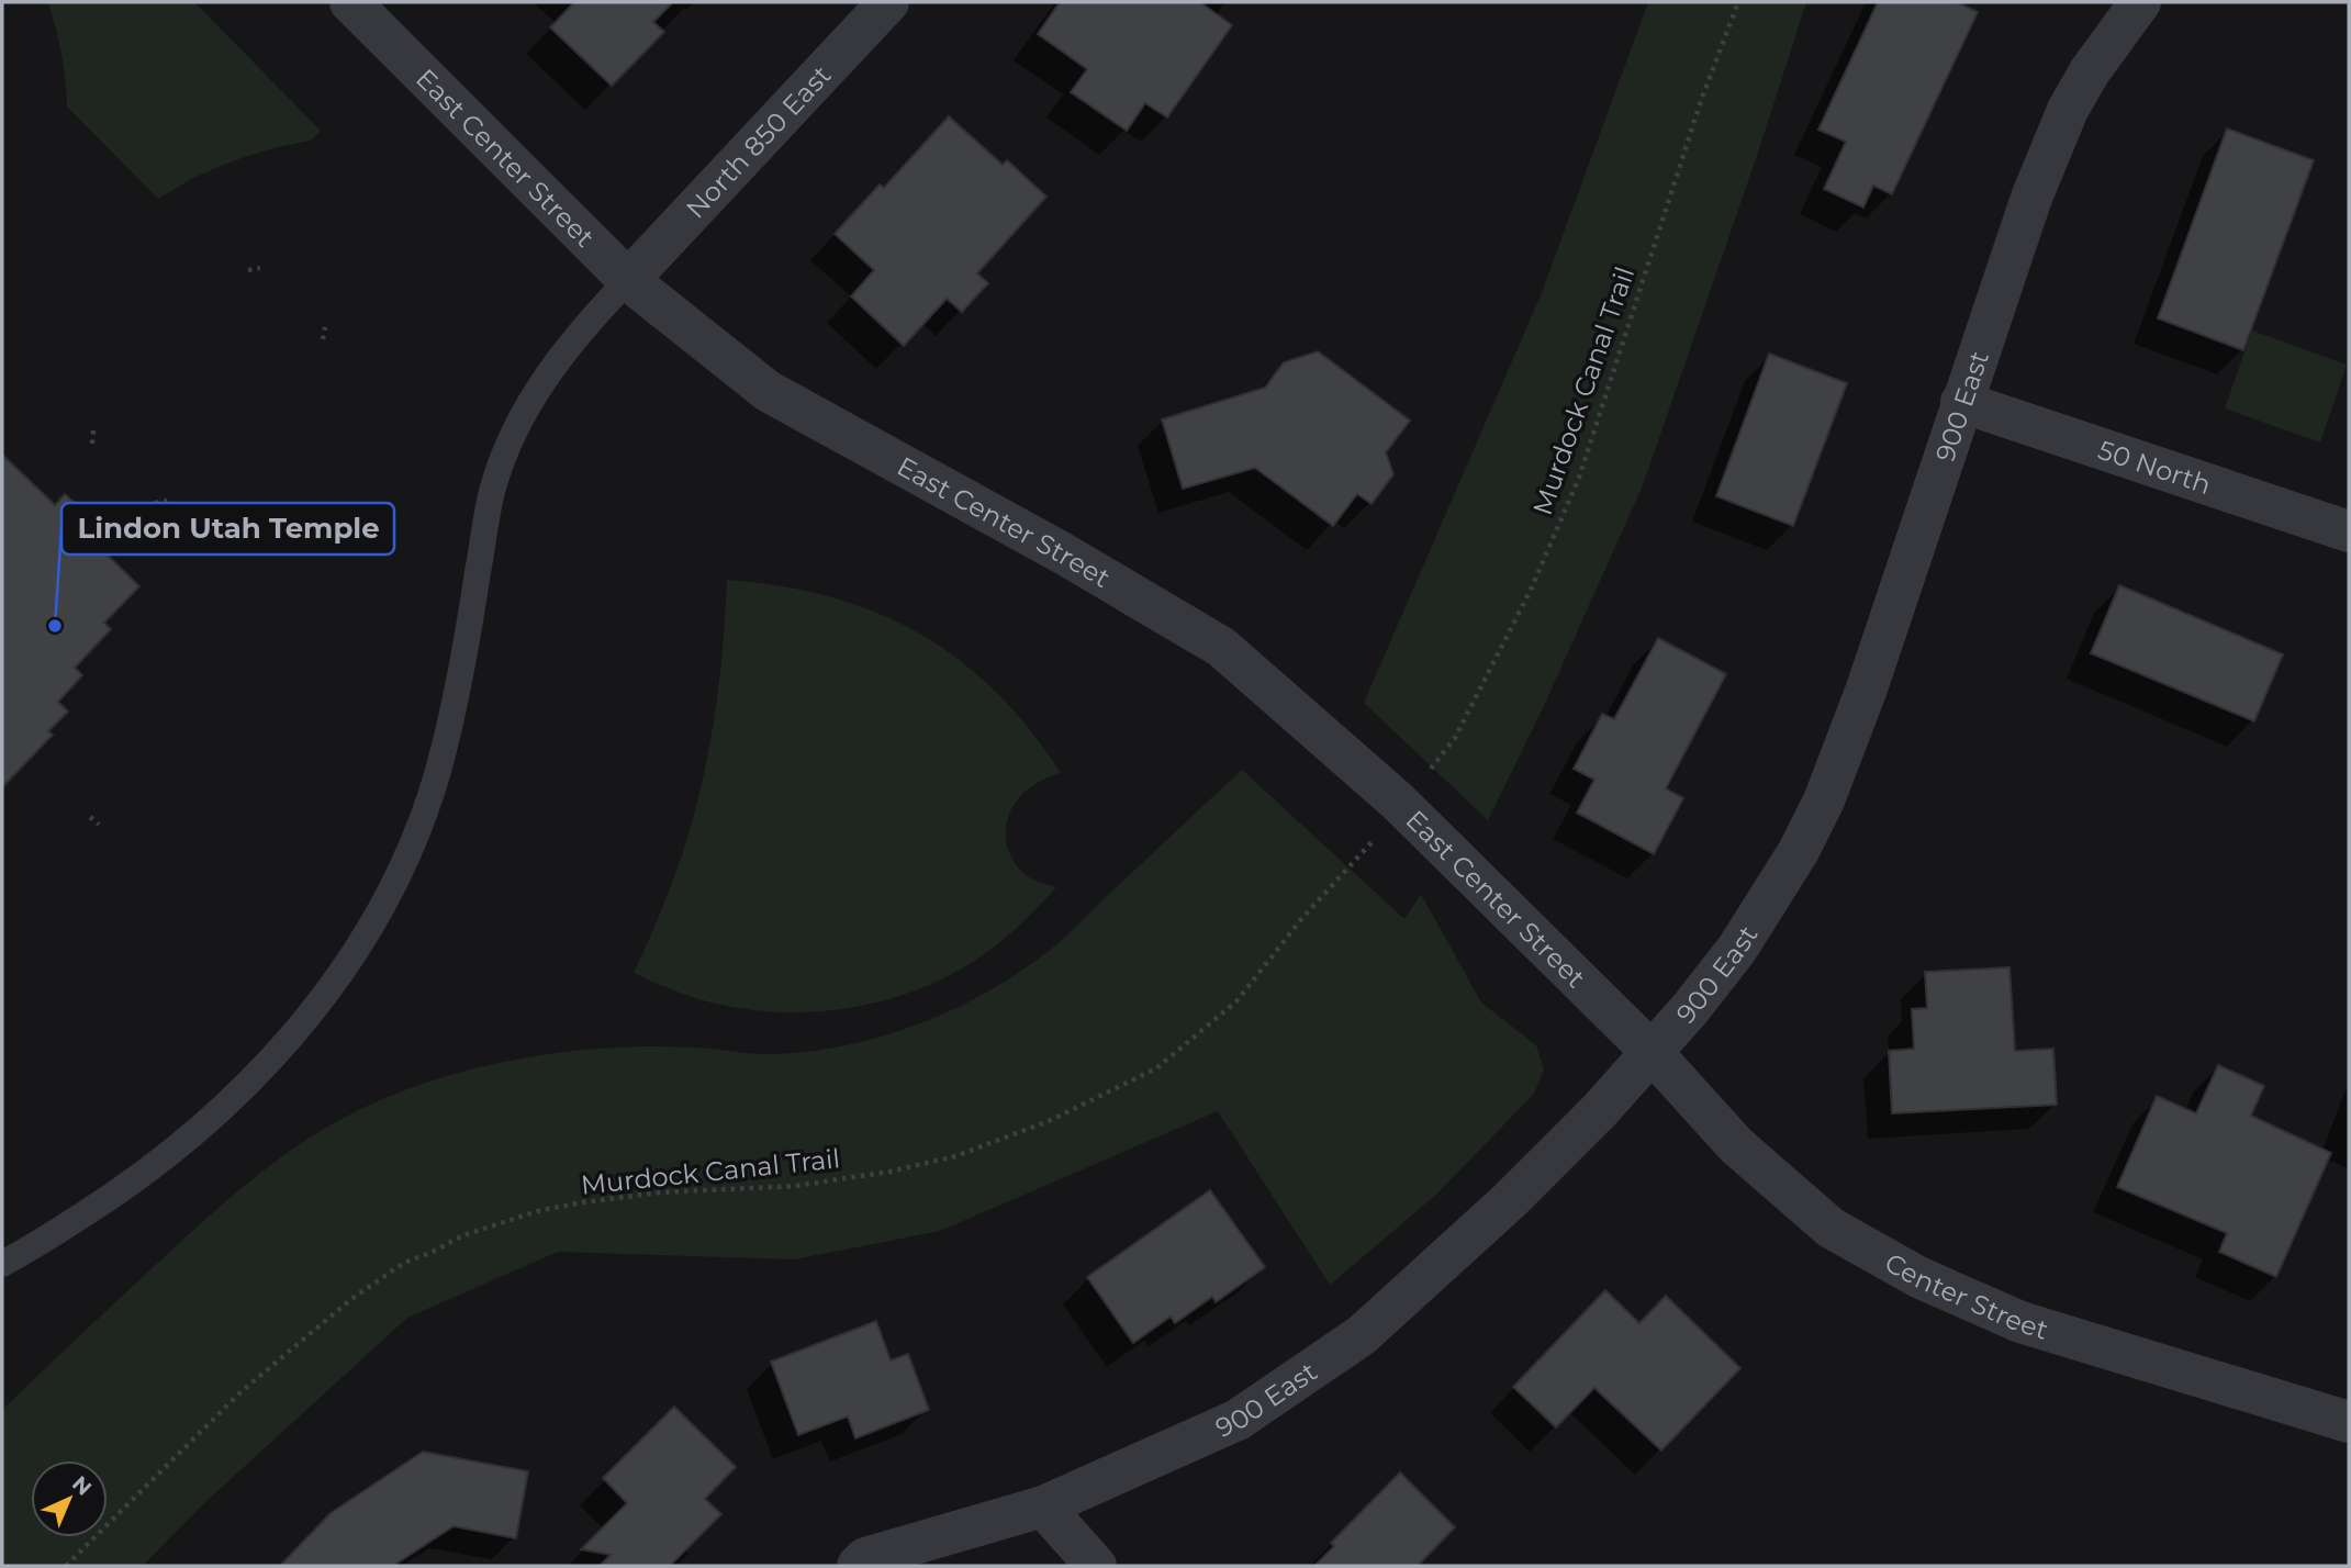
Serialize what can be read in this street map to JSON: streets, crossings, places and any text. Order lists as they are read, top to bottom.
{
  "streets": {
    "street": [
      "North 850 East",
      "East Center Street",
      "900 East",
      "50 North",
      "Center Street"
    ],
    "path": ["Murdock Canal Trail"]
  },
  "crossings": [
    ["North 850 East", "East Center Street"],
    ["East Center Street", "900 East"],
    ["East Center Street", "Center Street"],
    ["900 East", "50 North"],
    ["900 East", "Center Street"]
  ],
  "places": ["Lindon Utah Temple"],
  "north": "top right"
}
